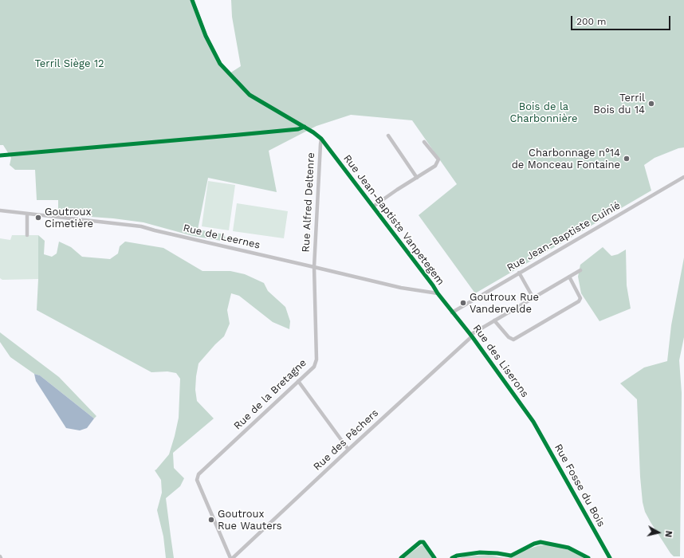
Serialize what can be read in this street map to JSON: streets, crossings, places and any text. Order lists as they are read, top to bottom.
{
  "streets": {
    "street": [
      "Rue Alfred Deltenre",
      "Rue Jean-Baptiste Vanpetegem",
      "Rue de Leernes",
      "Rue Jean-Baptiste Cuinié",
      "Rue des Liserons",
      "Rue de la Bretagne",
      "Rue des Pêchers",
      "Rue Fosse du Bois"
    ]
  },
  "crossings": [
    ["Rue Alfred Deltenre", "Rue Jean-Baptiste Vanpetegem"],
    ["Rue Alfred Deltenre", "Rue de Leernes"],
    ["Rue Alfred Deltenre", "Rue de la Bretagne"],
    ["Rue Jean-Baptiste Vanpetegem", "Rue de Leernes"],
    ["Rue Jean-Baptiste Vanpetegem", "Rue Jean-Baptiste Cuinié"],
    ["Rue Jean-Baptiste Vanpetegem", "Rue des Liserons"],
    ["Rue de Leernes", "Rue de la Bretagne"],
    ["Rue Jean-Baptiste Cuinié", "Rue des Liserons"],
    ["Rue des Liserons", "Rue des Pêchers"],
    ["Rue des Liserons", "Rue Fosse du Bois"],
    ["Rue de la Bretagne", "Rue des Pêchers"]
  ],
  "parks": ["Terril Siège 12", "Bois de la Charbonnière"],
  "places": [
    "Terril Bois du 14",
    "Charbonnage n°14 de Monceau Fontaine",
    "Goutroux Cimetière",
    "Goutroux Rue Vandervelde",
    "Goutroux Rue Wauters"
  ],
  "scale_bar": "200 m",
  "north": "right"
}
